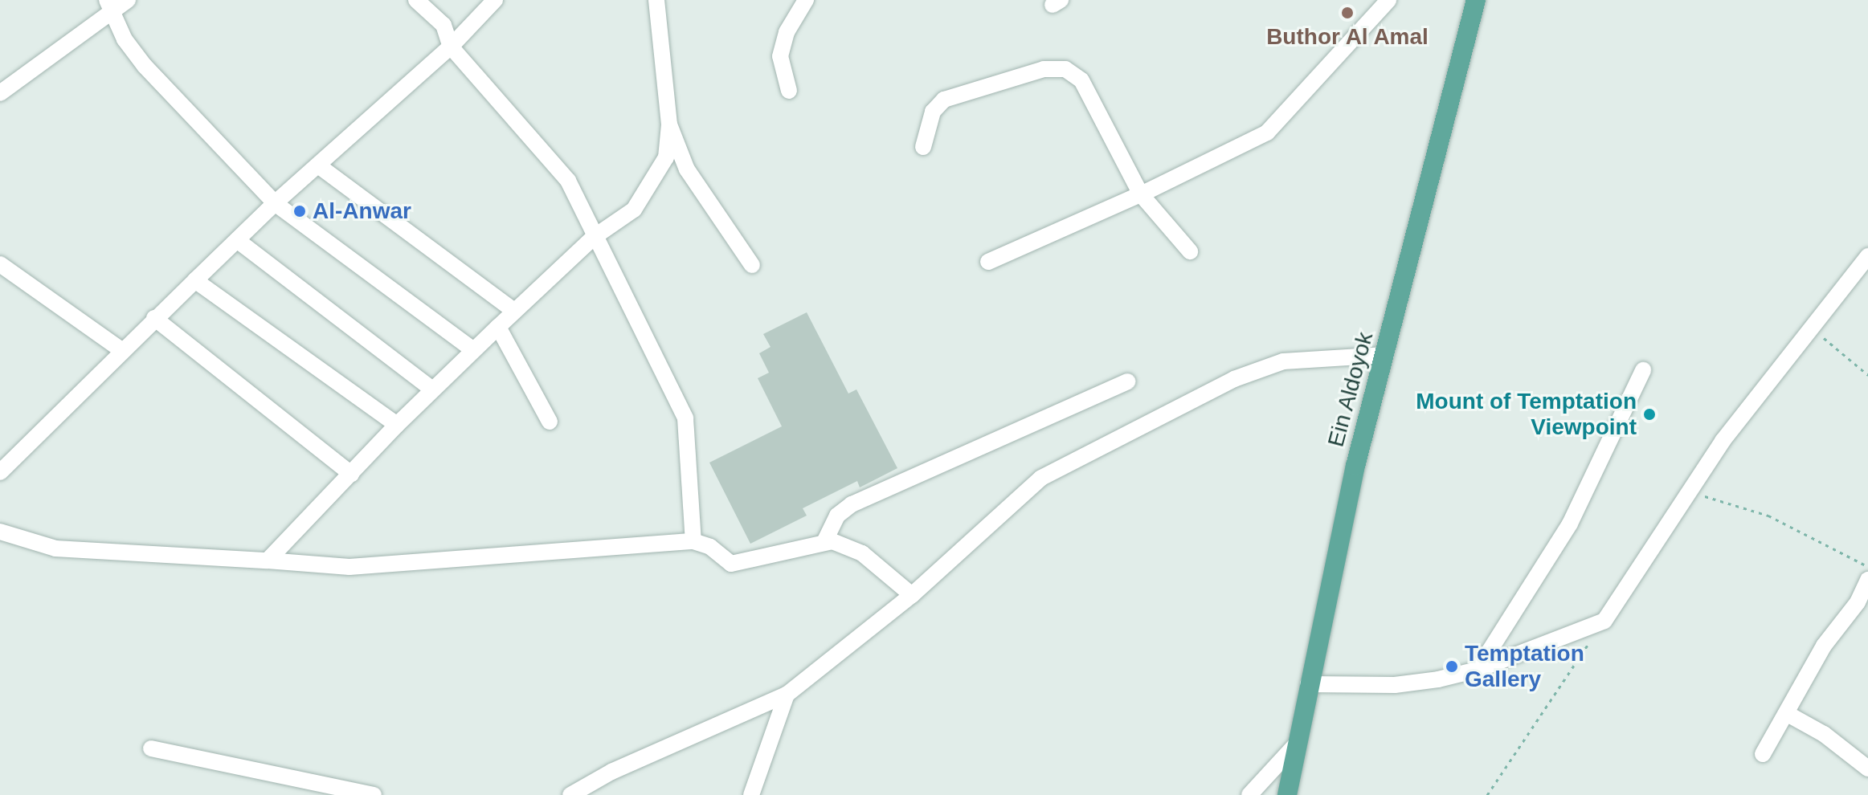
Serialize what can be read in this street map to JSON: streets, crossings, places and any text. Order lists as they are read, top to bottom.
{
  "streets": {
    "main road": ["Ein Aldoyok"]
  },
  "places": [
    "Buthor Al Amal",
    "Al-Anwar",
    "Mount of Temptation Viewpoint",
    "Temptation Gallery"
  ]
}
